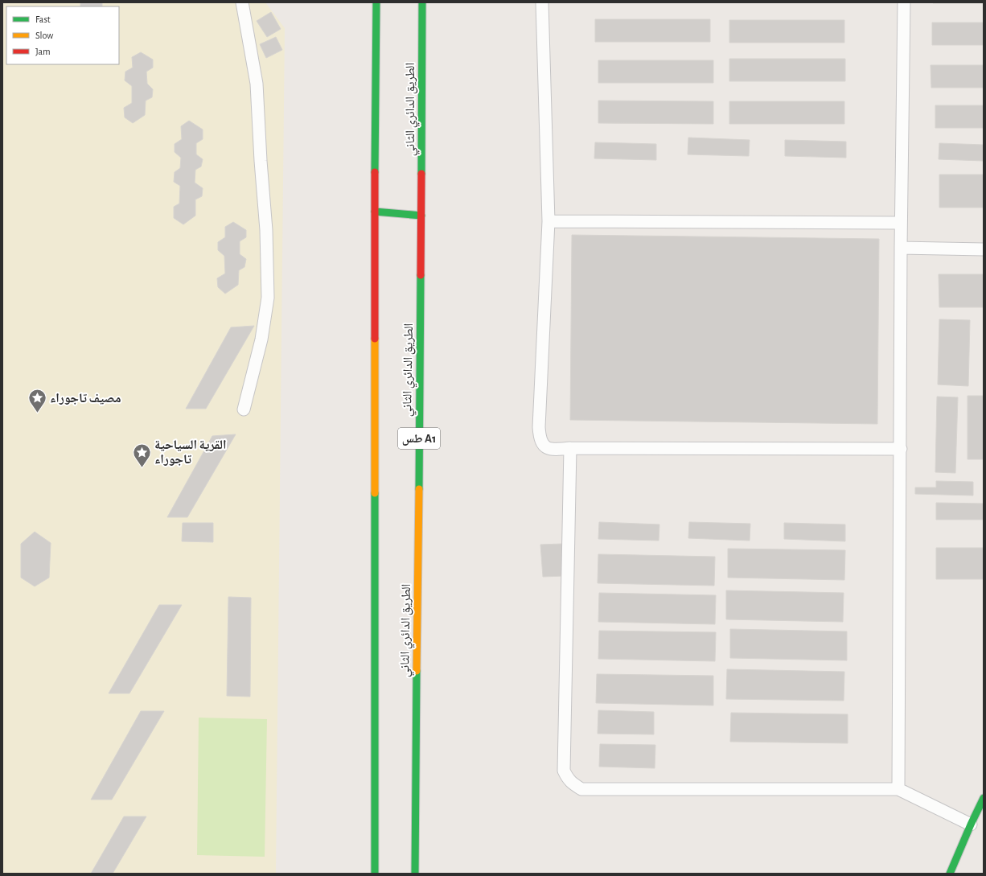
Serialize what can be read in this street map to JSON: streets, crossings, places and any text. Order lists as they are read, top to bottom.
{
  "streets": {
    "main road": ["الطريق الدائري الثاني", "طس A1"]
  },
  "places": {
    "place": ["مصيف تاجوراء", "القرية السياحية تاجوراء"]
  },
  "legend": ["Fast", "Slow", "Jam"]
}
